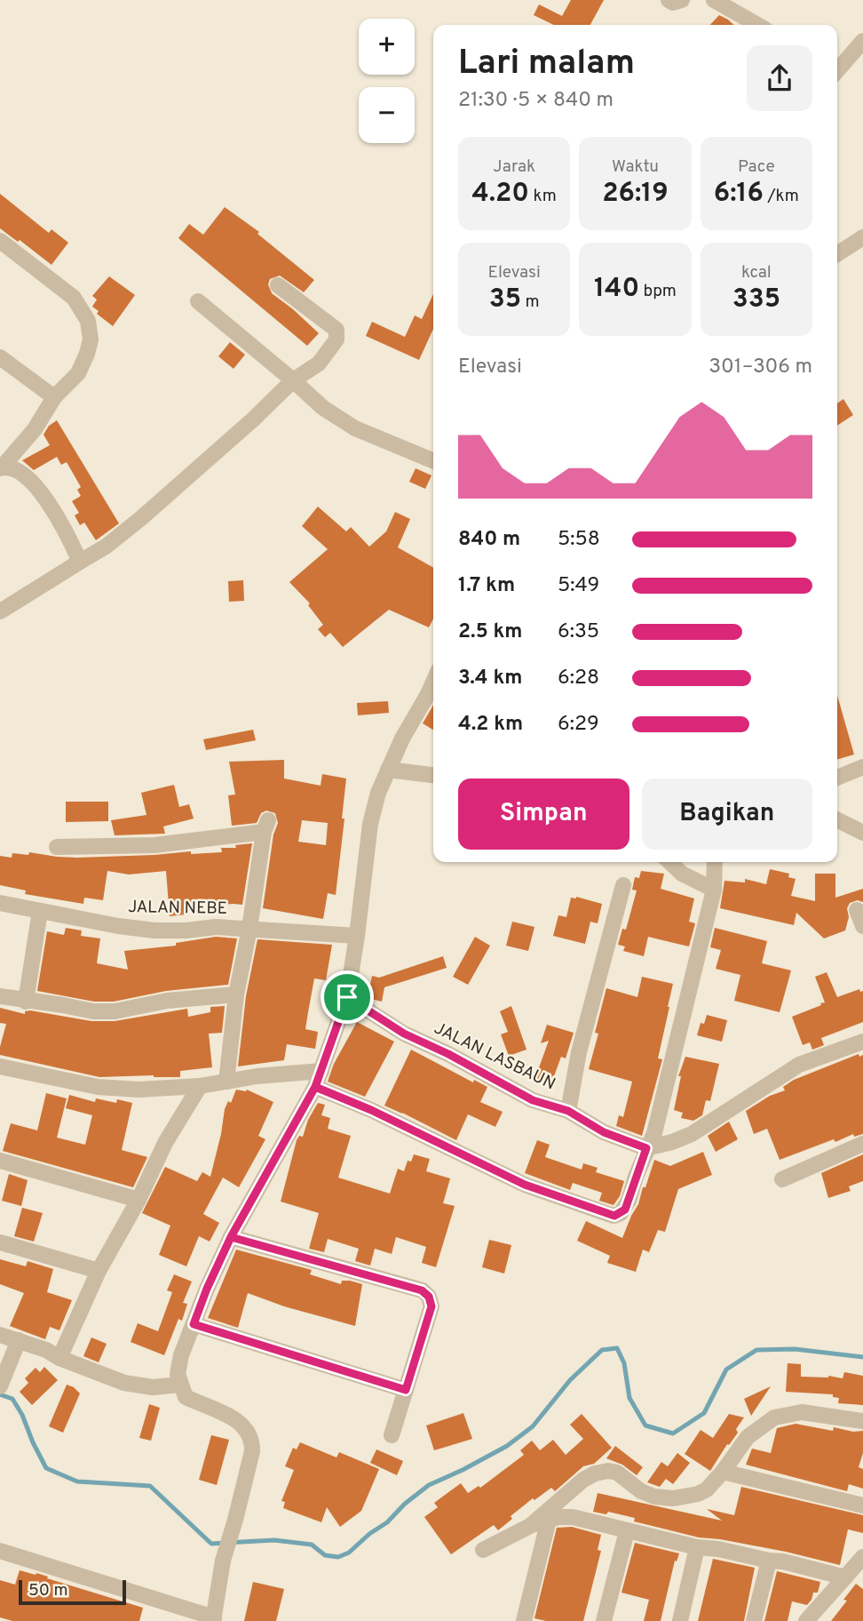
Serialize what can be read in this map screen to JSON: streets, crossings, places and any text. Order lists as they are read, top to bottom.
{
  "streets": {
    "street": ["JALAN NEBE", "JALAN LASBAUN"]
  },
  "scale_bar": "50 m",
  "page": {
    "map_buttons": ["+", "−"],
    "heading": ["Lari malam", "21:30 · 5 × 840 m"],
    "stats": [
      ["Jarak", "4.20 km"],
      ["Waktu", "26:19"],
      ["Pace", "6:16 /km"],
      ["Elevasi", "35 m"],
      ["140 bpm"],
      ["kcal", "335"]
    ],
    "chart": ["Elevasi", "301–306 m"],
    "list": [
      {
        "name": "840 m",
        "note": "5:58"
      },
      {
        "name": "1.7 km",
        "note": "5:49"
      },
      {
        "name": "2.5 km",
        "note": "6:35"
      },
      {
        "name": "3.4 km",
        "note": "6:28"
      },
      {
        "name": "4.2 km",
        "note": "6:29"
      }
    ],
    "buttons": ["Simpan", "Bagikan"],
    "scale": "50 m"
  }
}
